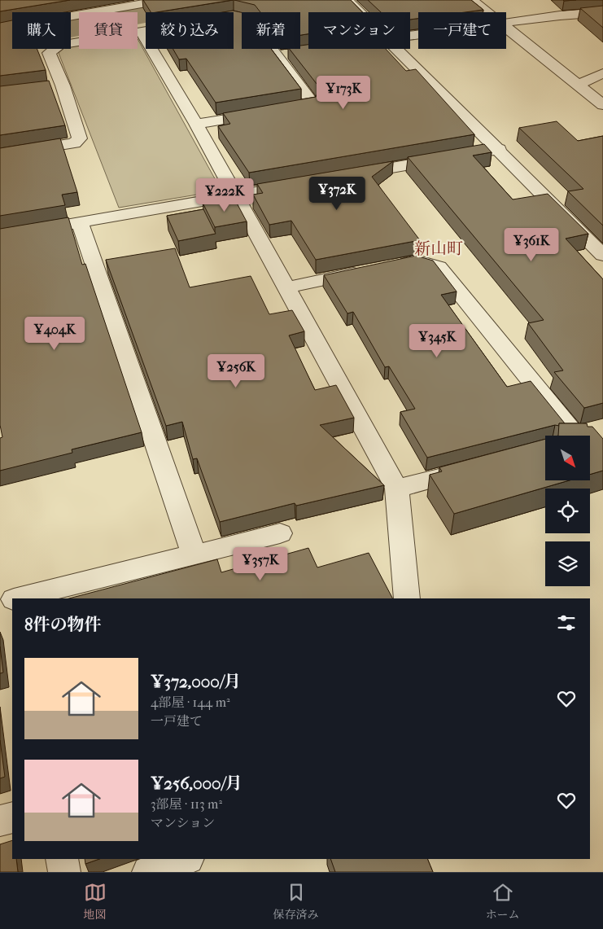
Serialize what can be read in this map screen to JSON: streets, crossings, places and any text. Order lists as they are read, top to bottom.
{
  "districts": ["新山町"],
  "north": "bottom right",
  "page": {
    "chip": [
      "購入",
      "賃貸",
      "絞り込み",
      "新着",
      "マンション",
      "一戸建て"
    ],
    "price": [
      "¥173K",
      "¥372K",
      "¥222K",
      "¥361K",
      "¥404K",
      "¥345K",
      "¥256K",
      "¥357K"
    ],
    "heading": "8件の物件",
    "list": [
      {
        "name": "¥372,000/月",
        "note": "4部屋 · 144 m² · 一戸建て"
      },
      {
        "name": "¥256,000/月",
        "note": "3部屋 · 113 m² · マンション"
      }
    ],
    "tabs": ["地図", "保存済み", "ホーム"]
  }
}
